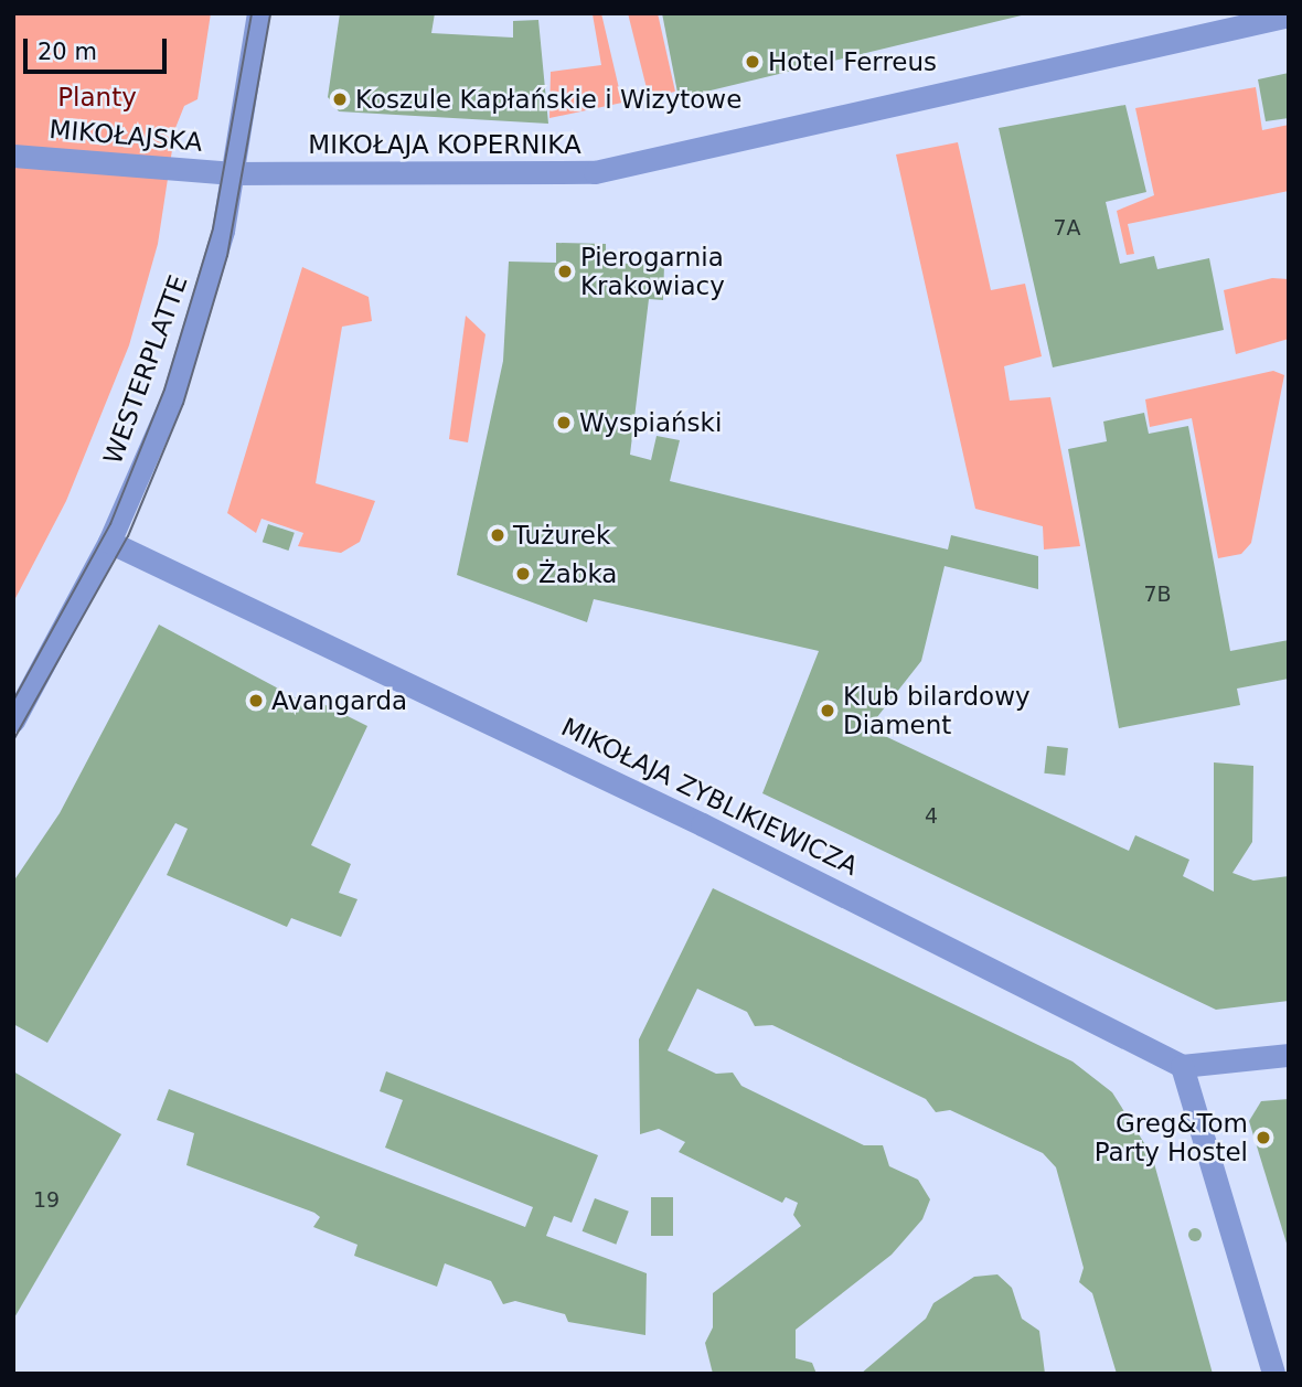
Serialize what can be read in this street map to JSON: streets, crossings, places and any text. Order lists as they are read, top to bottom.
{
  "streets": {
    "street": [
      "MIKOŁAJSKA",
      "MIKOŁAJA KOPERNIKA",
      "WESTERPLATTE",
      "MIKOŁAJA ZYBLIKIEWICZA"
    ]
  },
  "crossings": [
    ["MIKOŁAJSKA", "MIKOŁAJA KOPERNIKA"],
    ["MIKOŁAJSKA", "WESTERPLATTE"],
    ["MIKOŁAJA KOPERNIKA", "WESTERPLATTE"],
    ["WESTERPLATTE", "MIKOŁAJA ZYBLIKIEWICZA"]
  ],
  "parks": ["Planty"],
  "places": [
    "Hotel Ferreus",
    "Koszule Kapłańskie i Wizytowe",
    "Pierogarnia Krakowiacy",
    "Wyspiański",
    "Tużurek",
    "Żabka",
    "Avangarda",
    "Klub bilardowy Diament",
    "Greg&Tom Party Hostel"
  ],
  "house_numbers": [
    "7A",
    "7B",
    "4",
    "19"
  ],
  "scale_bar": "20 m"
}
